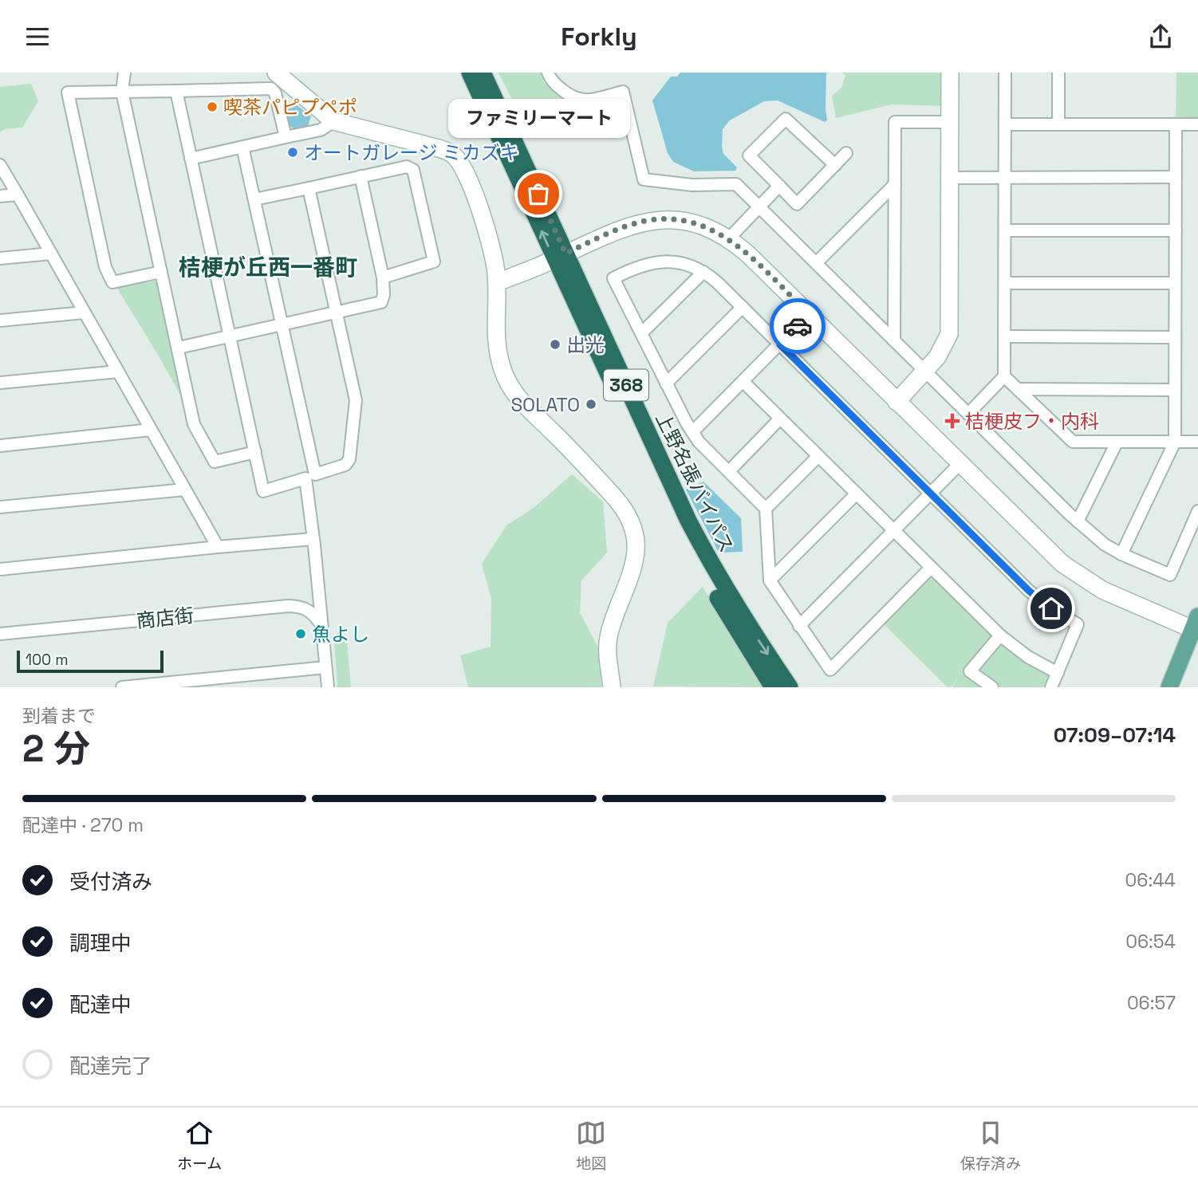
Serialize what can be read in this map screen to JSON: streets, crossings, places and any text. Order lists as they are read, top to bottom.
{
  "streets": {
    "highway": ["368", "上野名張バイパス"],
    "street": ["商店街"]
  },
  "districts": ["桔梗が丘西一番町"],
  "places": {
    "other": [
      "喫茶パピプペポ",
      "オートガレージ ミカズキ",
      "ファミリーマート",
      "出光",
      "SOLATO",
      "魚よし"
    ],
    "health": ["桔梗皮フ・内科"]
  },
  "scale_bar": "100 m",
  "page": {
    "header": "Forkly",
    "bubble": "ファミリーマート",
    "scale": "100 m",
    "heading": ["2 分", "到着まで", "07:09–07:14"],
    "bar": "配達中 · 270 m",
    "list": [
      ["受付済み", "06:44"],
      ["調理中", "06:54"],
      ["配達中", "06:57"],
      "配達完了"
    ],
    "tabs": ["ホーム", "地図", "保存済み"]
  }
}
